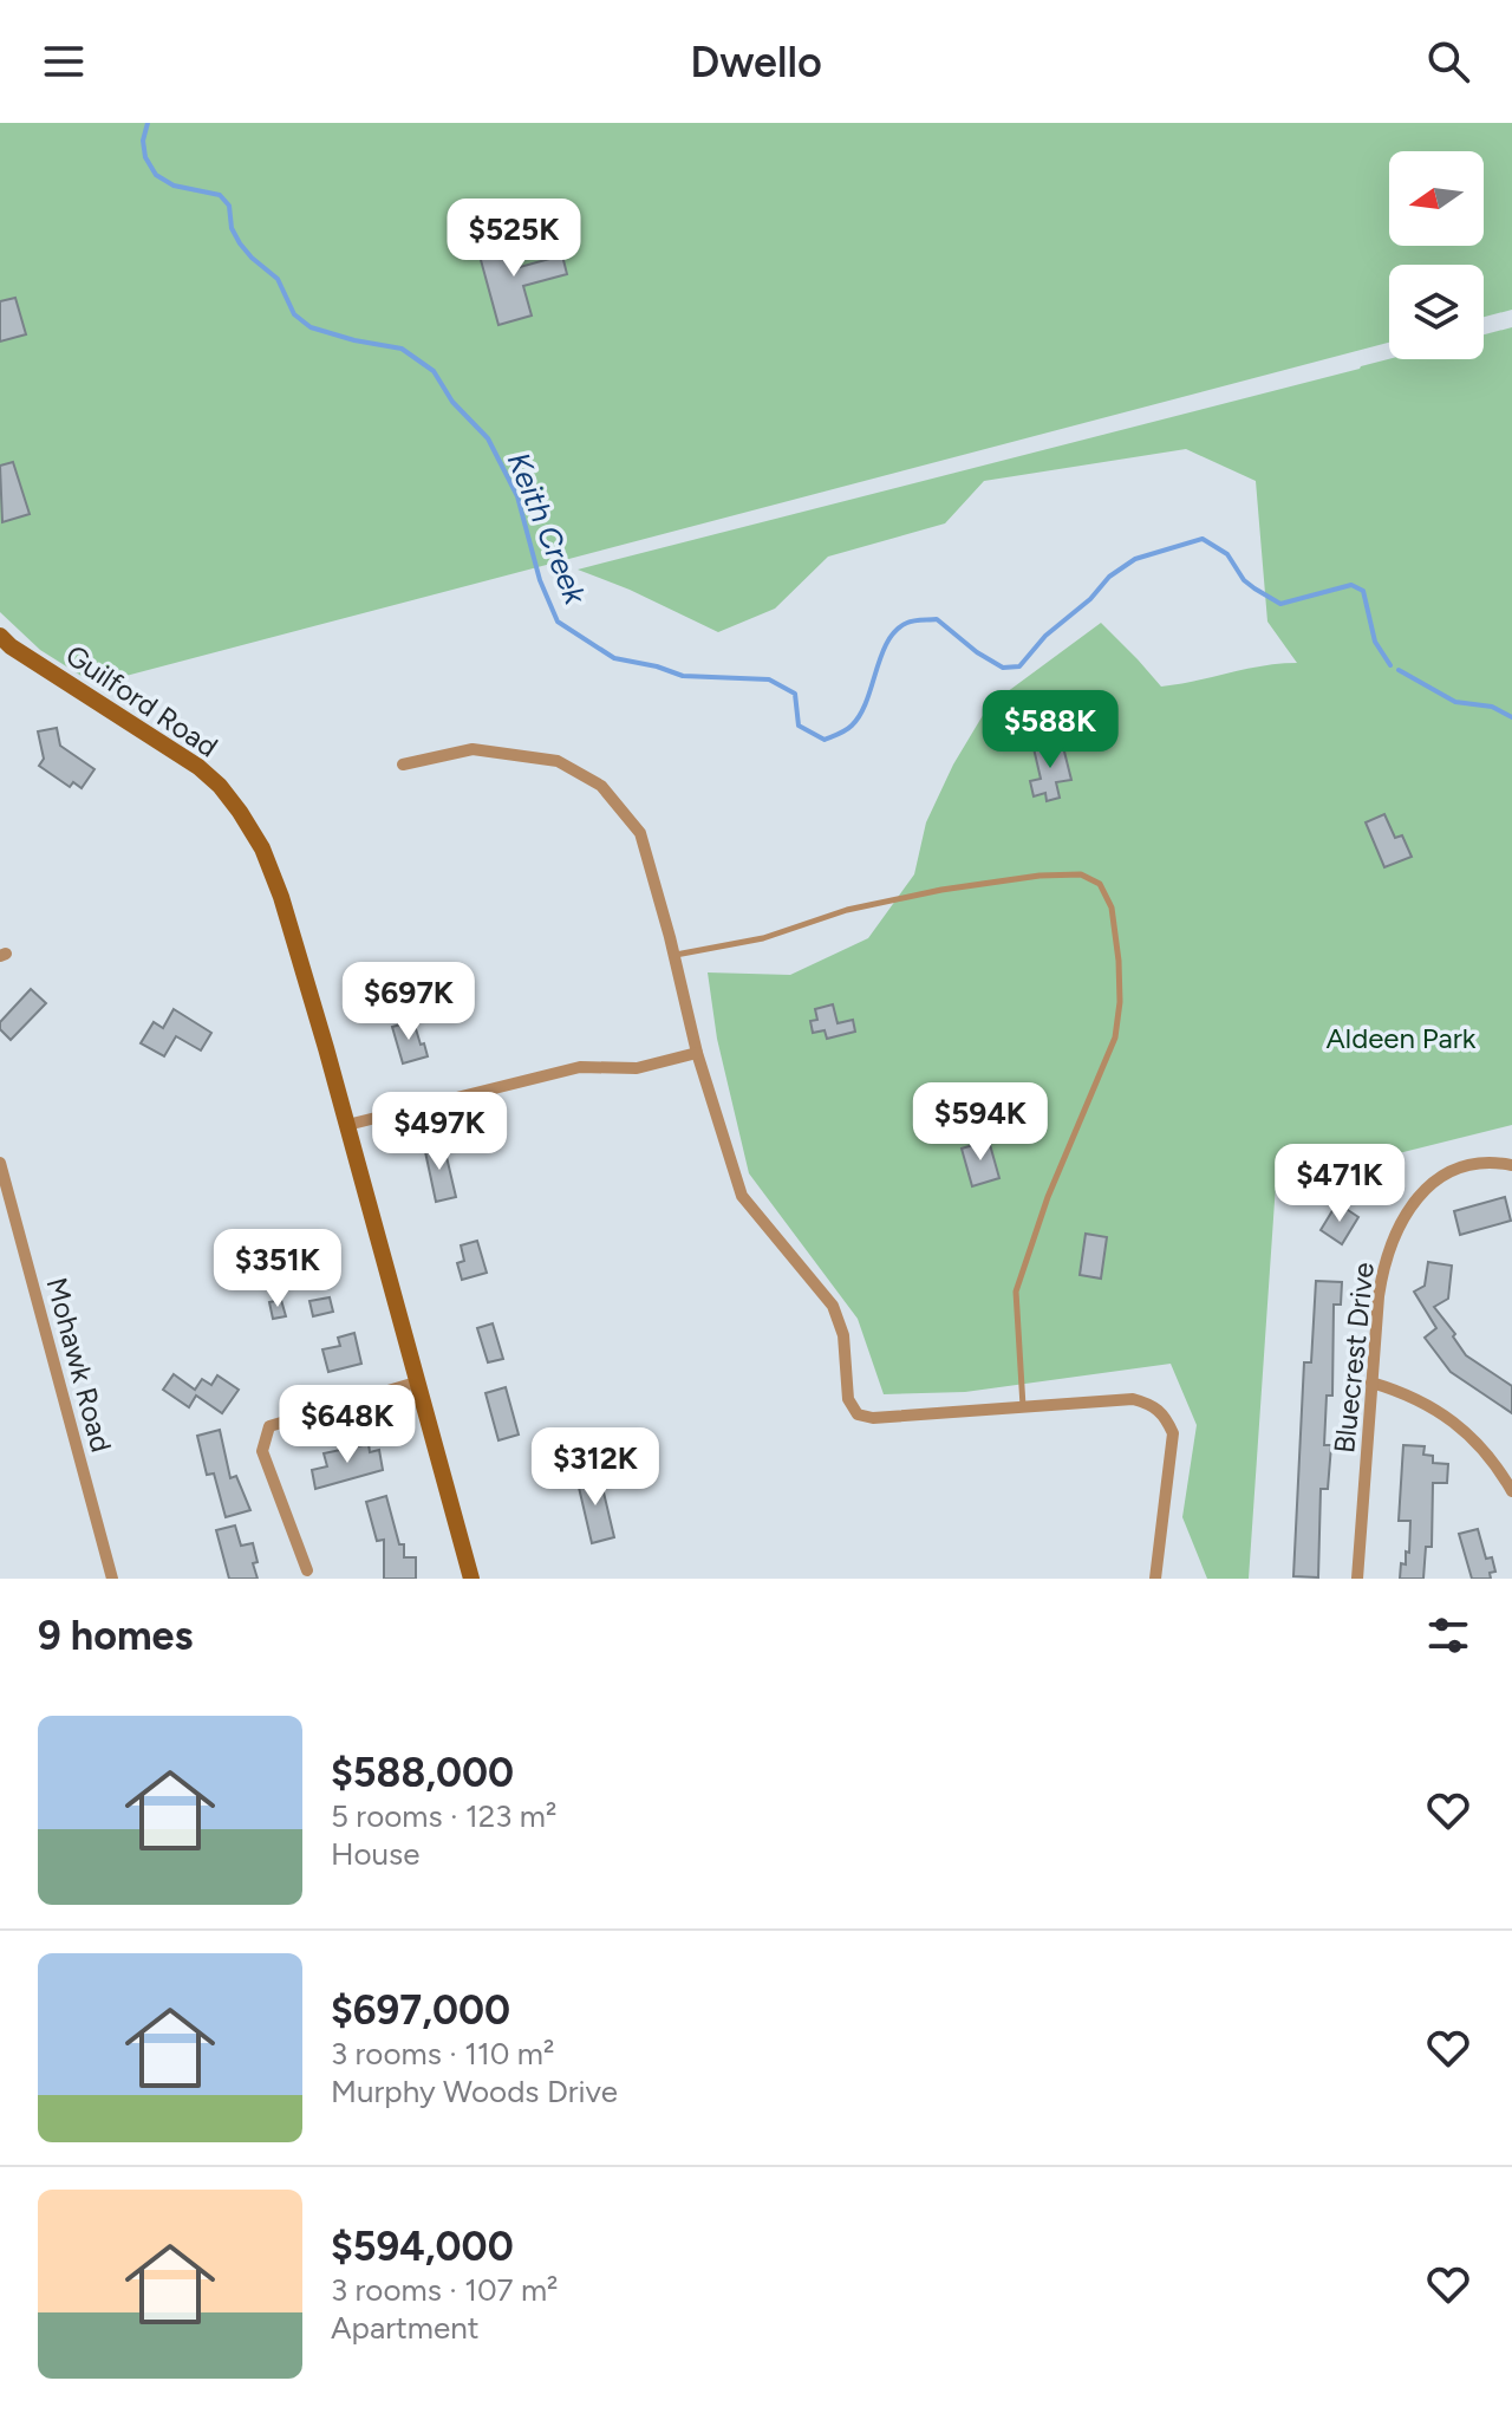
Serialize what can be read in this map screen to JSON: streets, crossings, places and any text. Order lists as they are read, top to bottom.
{
  "streets": {
    "street": ["Guilford Road", "Bluecrest Drive", "Mohawk Road"]
  },
  "water": ["Keith Creek"],
  "parks": ["Aldeen Park"],
  "north": "left",
  "page": {
    "header": "Dwello",
    "price": [
      "$525K",
      "$588K",
      "$697K",
      "$594K",
      "$497K",
      "$471K",
      "$351K",
      "$648K",
      "$312K"
    ],
    "heading": "9 homes",
    "list": [
      {
        "name": "$588,000",
        "note": "5 rooms · 123 m² · House"
      },
      {
        "name": "$697,000",
        "note": "3 rooms · 110 m² · Murphy Woods Drive"
      },
      {
        "name": "$594,000",
        "note": "3 rooms · 107 m² · Apartment"
      }
    ]
  }
}
